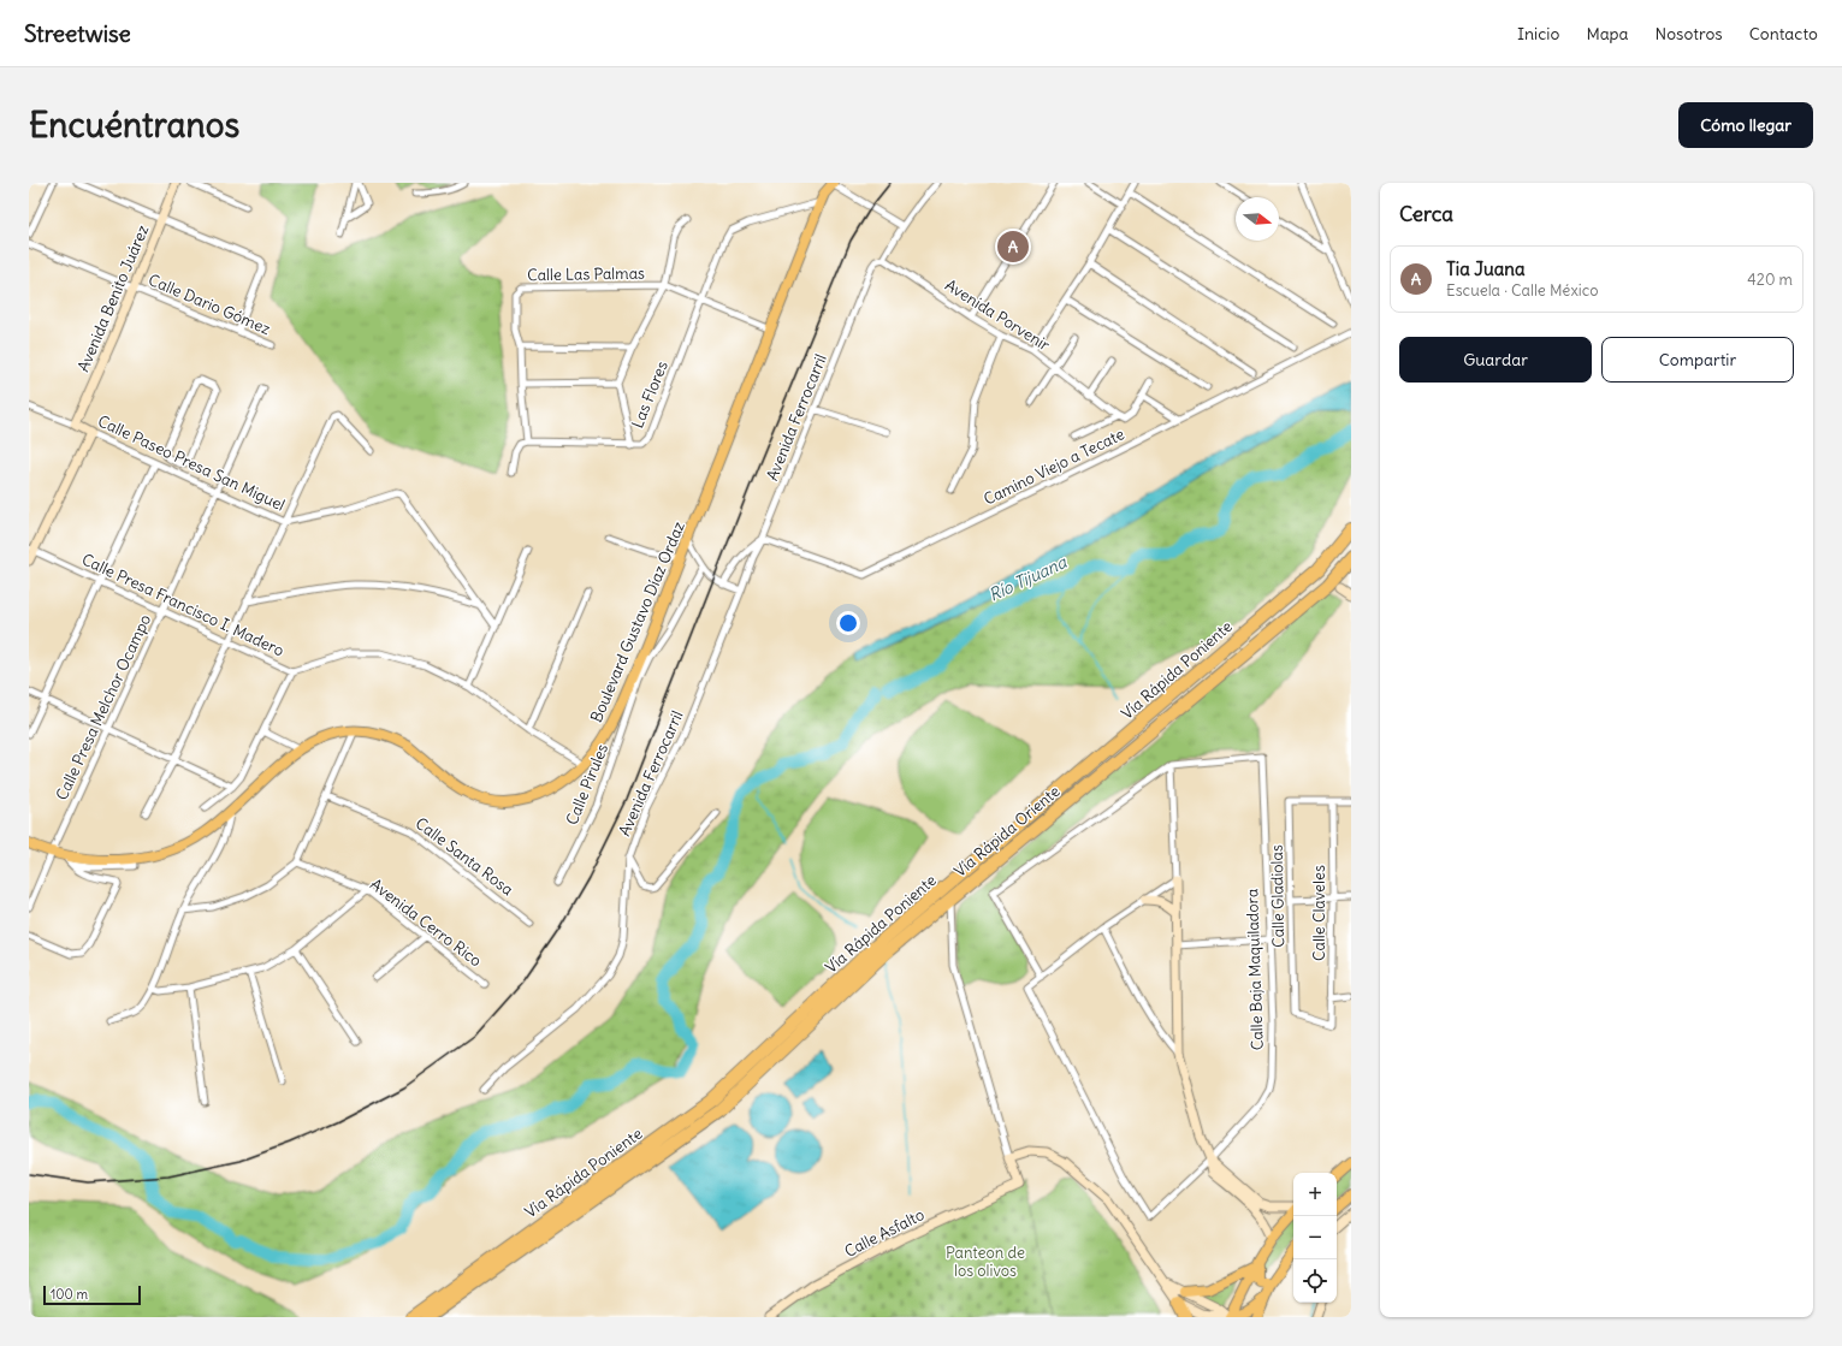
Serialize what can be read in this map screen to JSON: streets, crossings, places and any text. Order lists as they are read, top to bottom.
{
  "streets": {
    "highway": ["Vía Rápida Poniente", "Vía Rápida Oriente"],
    "main road": ["Boulevard Gustavo Díaz Ordaz"],
    "street": [
      "Calle Las Palmas",
      "Avenida Benito Juárez",
      "Calle Dario Gómez",
      "Avenida Porvenir",
      "Las Flores",
      "Avenida Ferrocarril",
      "Calle Paseo Presa San Miguel",
      "Camino Viejo a Tecate",
      "Calle Presa Francisco I. Madero",
      "Calle Presa Melchor Ocampo",
      "Calle Pirules",
      "Calle Santa Rosa",
      "Calle Gladiolas",
      "Calle Claveles",
      "Avenida Cerro Rico",
      "Calle Baja Maquiladora",
      "Calle Asfalto"
    ]
  },
  "crossings": [
    ["Calle Las Palmas", "Las Flores"],
    ["Calle Las Palmas", "Boulevard Gustavo Díaz Ordaz"],
    ["Avenida Benito Juárez", "Calle Dario Gómez"],
    ["Avenida Benito Juárez", "Calle Paseo Presa San Miguel"],
    ["Avenida Porvenir", "Avenida Ferrocarril"],
    ["Las Flores", "Boulevard Gustavo Díaz Ordaz"],
    ["Avenida Ferrocarril", "Camino Viejo a Tecate"],
    ["Calle Paseo Presa San Miguel", "Calle Presa Melchor Ocampo"],
    ["Calle Presa Francisco I. Madero", "Boulevard Gustavo Díaz Ordaz"],
    ["Calle Presa Francisco I. Madero", "Calle Presa Melchor Ocampo"],
    ["Boulevard Gustavo Díaz Ordaz", "Calle Presa Melchor Ocampo"],
    ["Boulevard Gustavo Díaz Ordaz", "Calle Pirules"],
    ["Calle Gladiolas", "Calle Claveles"]
  ],
  "water": ["Río Tijuana"],
  "parks": ["Panteon de los olivos"],
  "scale_bar": "100 m",
  "north": "right",
  "page": {
    "header": "Streetwise",
    "nav": [
      "Inicio",
      "Mapa",
      "Nosotros",
      "Contacto"
    ],
    "buttons": [
      "Cómo llegar",
      ["Guardar", "Compartir"]
    ],
    "title": "Encuéntranos",
    "heading": "Cerca",
    "pins": "A",
    "list": [
      {
        "mark": "A",
        "name": "Tia Juana",
        "note": "Escuela · Calle México",
        "value": "420 m"
      }
    ],
    "map_buttons": ["+", "−"],
    "scale": "100 m"
  }
}
